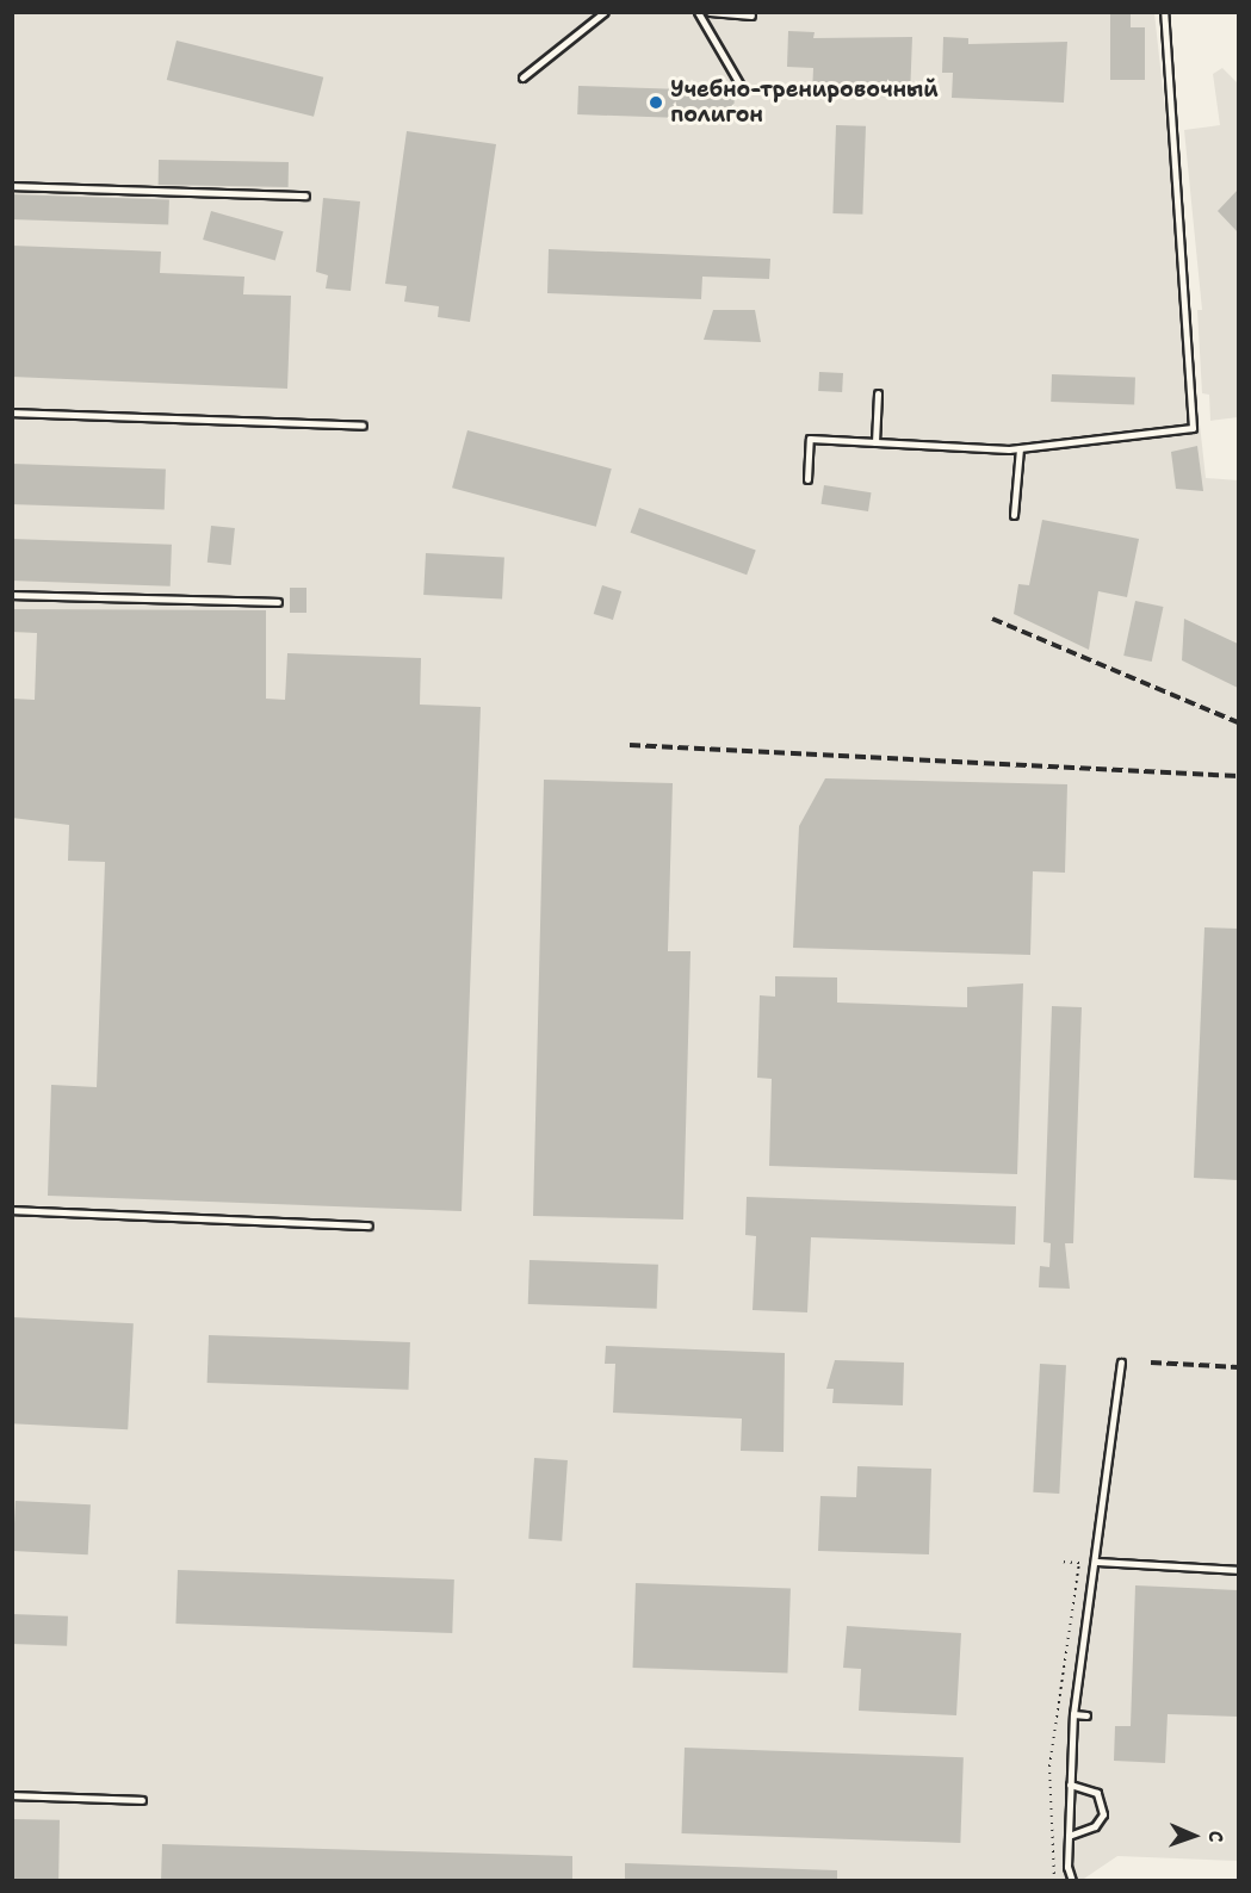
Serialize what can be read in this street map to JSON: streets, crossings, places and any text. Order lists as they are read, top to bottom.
{
  "places": ["Учебно-тренировочный полигон"],
  "north": "right"
}
